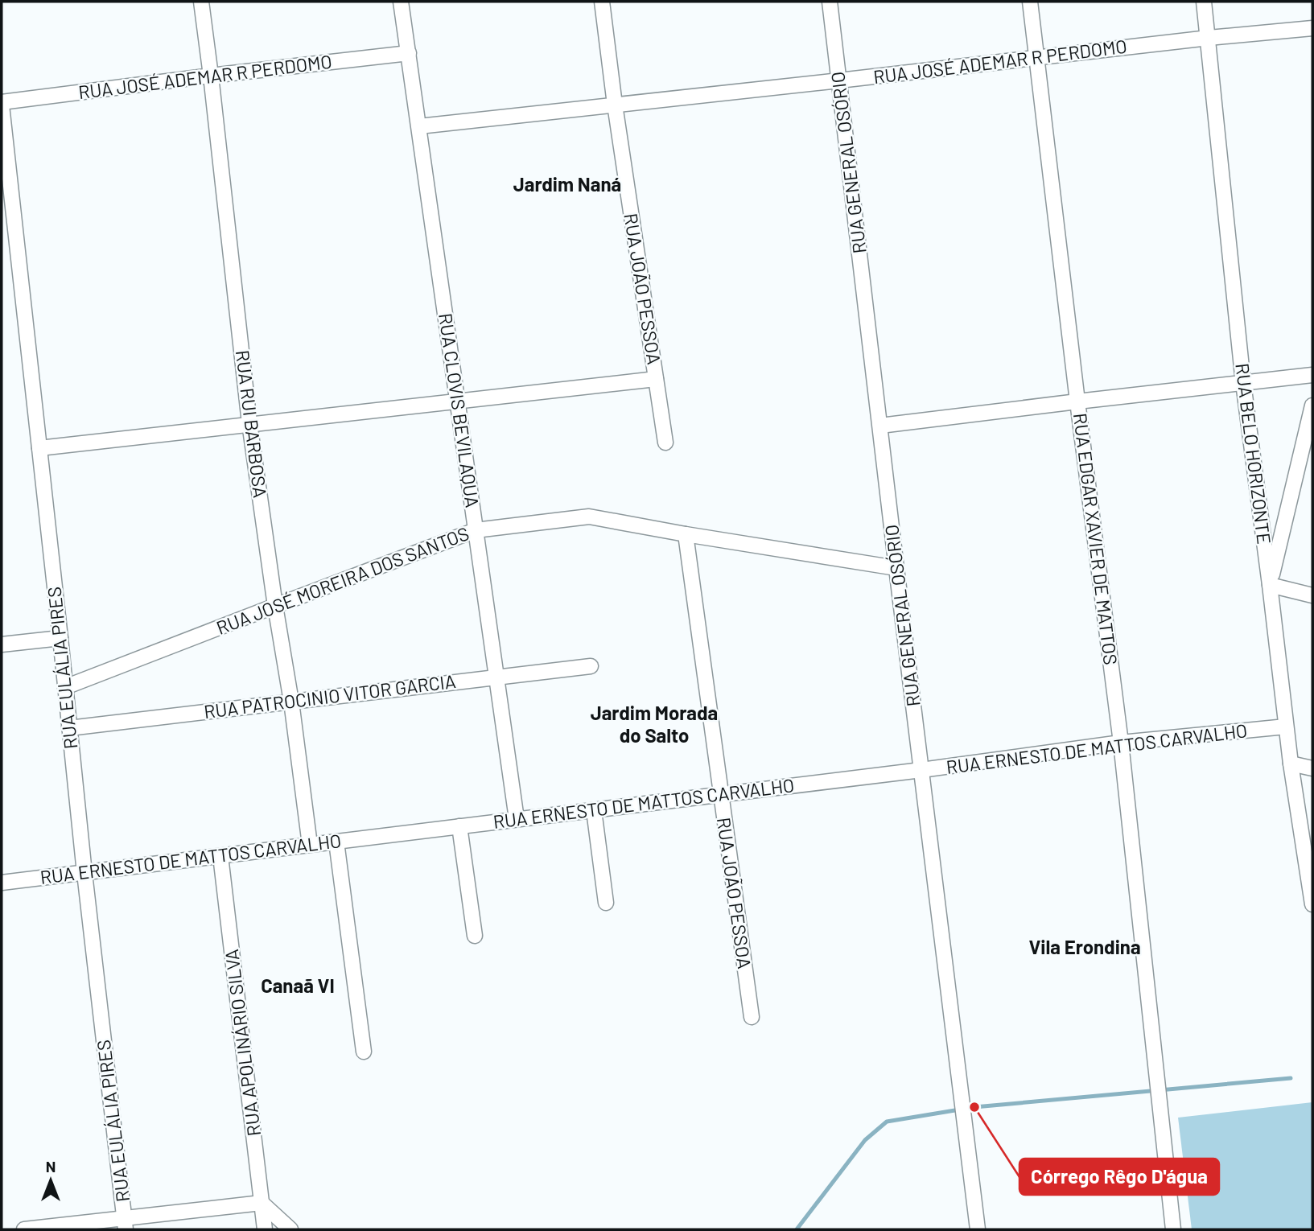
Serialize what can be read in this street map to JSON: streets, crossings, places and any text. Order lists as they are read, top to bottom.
{
  "streets": {
    "street": [
      "RUA JOSÉ ADEMAR R PERDOMO",
      "RUA GENERAL OSÓRIO",
      "RUA JOÃO PESSOA",
      "RUA CLOVIS BEVILAQUA",
      "RUA RUI BARBOSA",
      "RUA BELO HORIZONTE",
      "RUA EDGAR XAVIER DE MATTOS",
      "RUA JOSÉ MOREIRA DOS SANTOS",
      "RUA EULÁLIA PIRES",
      "RUA PATROCINIO VITOR GARCIA",
      "RUA ERNESTO DE MATTOS CARVALHO",
      "RUA APOLINÁRIO SILVA"
    ]
  },
  "crossings": [
    ["RUA JOSÉ ADEMAR R PERDOMO", "RUA GENERAL OSÓRIO"],
    ["RUA JOSÉ ADEMAR R PERDOMO", "RUA JOÃO PESSOA"],
    ["RUA JOSÉ ADEMAR R PERDOMO", "RUA CLOVIS BEVILAQUA"],
    ["RUA JOSÉ ADEMAR R PERDOMO", "RUA RUI BARBOSA"],
    ["RUA JOSÉ ADEMAR R PERDOMO", "RUA BELO HORIZONTE"],
    ["RUA JOSÉ ADEMAR R PERDOMO", "RUA EDGAR XAVIER DE MATTOS"],
    ["RUA JOSÉ ADEMAR R PERDOMO", "RUA EULÁLIA PIRES"],
    ["RUA GENERAL OSÓRIO", "RUA JOSÉ MOREIRA DOS SANTOS"],
    ["RUA GENERAL OSÓRIO", "RUA ERNESTO DE MATTOS CARVALHO"],
    ["RUA JOÃO PESSOA", "RUA JOSÉ MOREIRA DOS SANTOS"],
    ["RUA JOÃO PESSOA", "RUA ERNESTO DE MATTOS CARVALHO"],
    ["RUA CLOVIS BEVILAQUA", "RUA JOSÉ MOREIRA DOS SANTOS"],
    ["RUA CLOVIS BEVILAQUA", "RUA PATROCINIO VITOR GARCIA"],
    ["RUA CLOVIS BEVILAQUA", "RUA ERNESTO DE MATTOS CARVALHO"],
    ["RUA RUI BARBOSA", "RUA JOSÉ MOREIRA DOS SANTOS"],
    ["RUA RUI BARBOSA", "RUA PATROCINIO VITOR GARCIA"],
    ["RUA RUI BARBOSA", "RUA ERNESTO DE MATTOS CARVALHO"],
    ["RUA BELO HORIZONTE", "RUA ERNESTO DE MATTOS CARVALHO"],
    ["RUA EDGAR XAVIER DE MATTOS", "RUA ERNESTO DE MATTOS CARVALHO"],
    ["RUA JOSÉ MOREIRA DOS SANTOS", "RUA EULÁLIA PIRES"],
    ["RUA EULÁLIA PIRES", "RUA PATROCINIO VITOR GARCIA"],
    ["RUA EULÁLIA PIRES", "RUA ERNESTO DE MATTOS CARVALHO"],
    ["RUA ERNESTO DE MATTOS CARVALHO", "RUA APOLINÁRIO SILVA"]
  ],
  "districts": [
    "Jardim Naná",
    "Jardim Morada do Salto",
    "Vila Erondina",
    "Canaã VI"
  ],
  "places": ["Córrego Rêgo D'água"],
  "north": "top"
}
